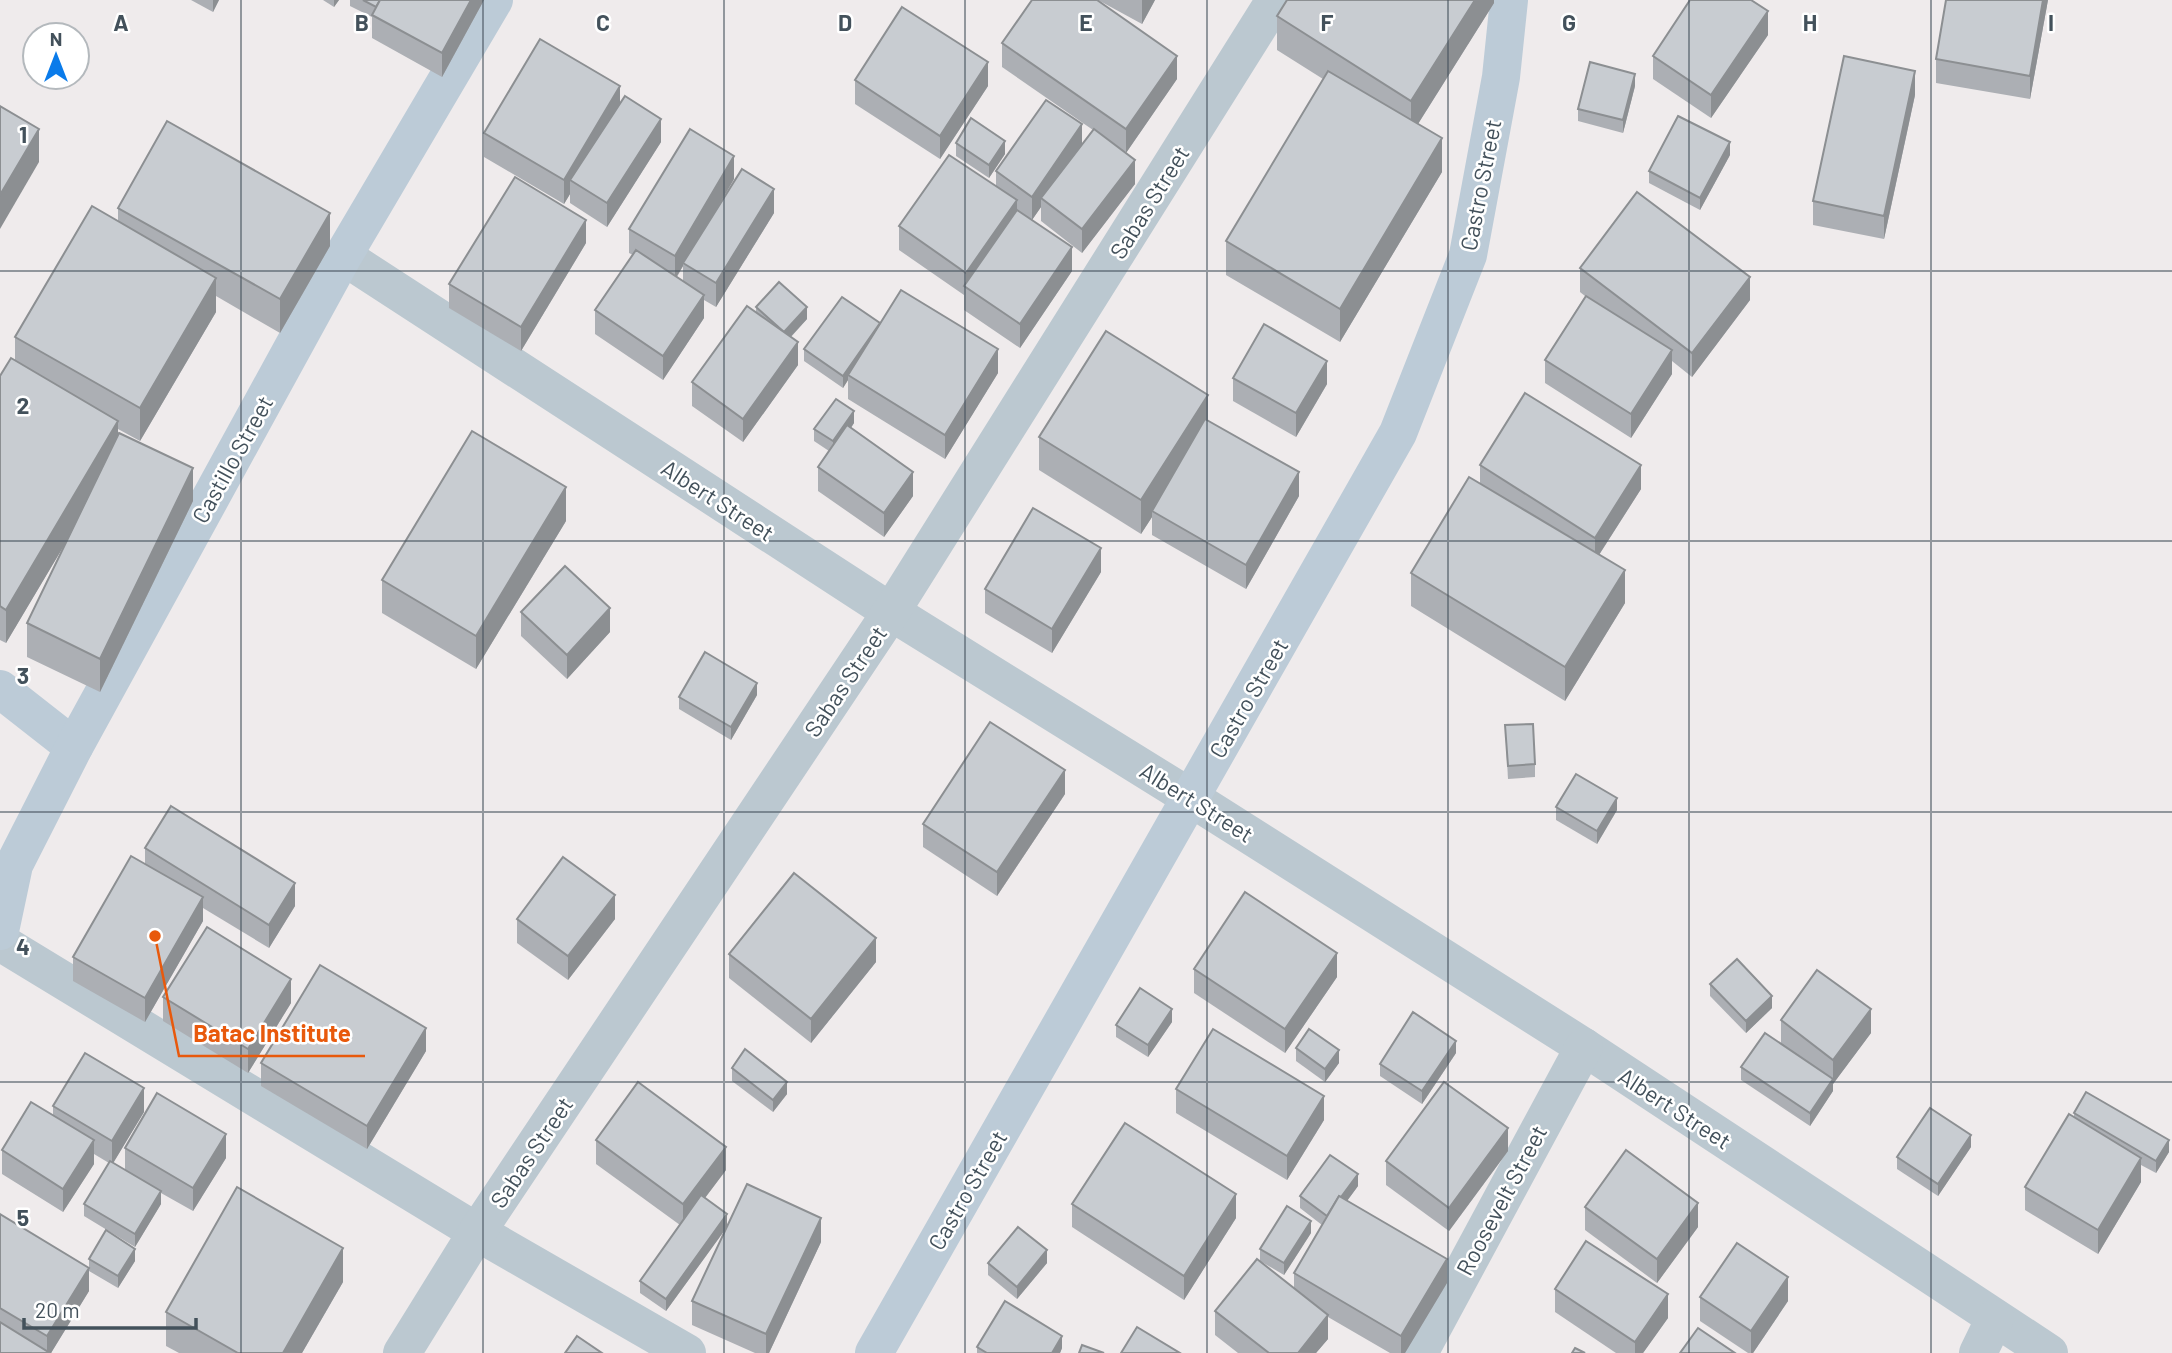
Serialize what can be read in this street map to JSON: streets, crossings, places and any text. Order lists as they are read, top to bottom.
{
  "streets": {
    "main road": ["Castro Street", "Castillo Street"],
    "street": ["Sabas Street", "Albert Street", "Roosevelt Street"]
  },
  "crossings": [
    ["Castro Street", "Albert Street"],
    ["Sabas Street", "Albert Street"],
    ["Castillo Street", "Albert Street"],
    ["Albert Street", "Roosevelt Street"]
  ],
  "places": ["Batac Institute"],
  "scale_bar": "20 m",
  "north": "top",
  "grid": {
    "columns": [
      "A",
      "B",
      "C",
      "D",
      "E",
      "F",
      "G",
      "H",
      "I"
    ],
    "rows": [
      "1",
      "2",
      "3",
      "4",
      "5"
    ]
  }
}
